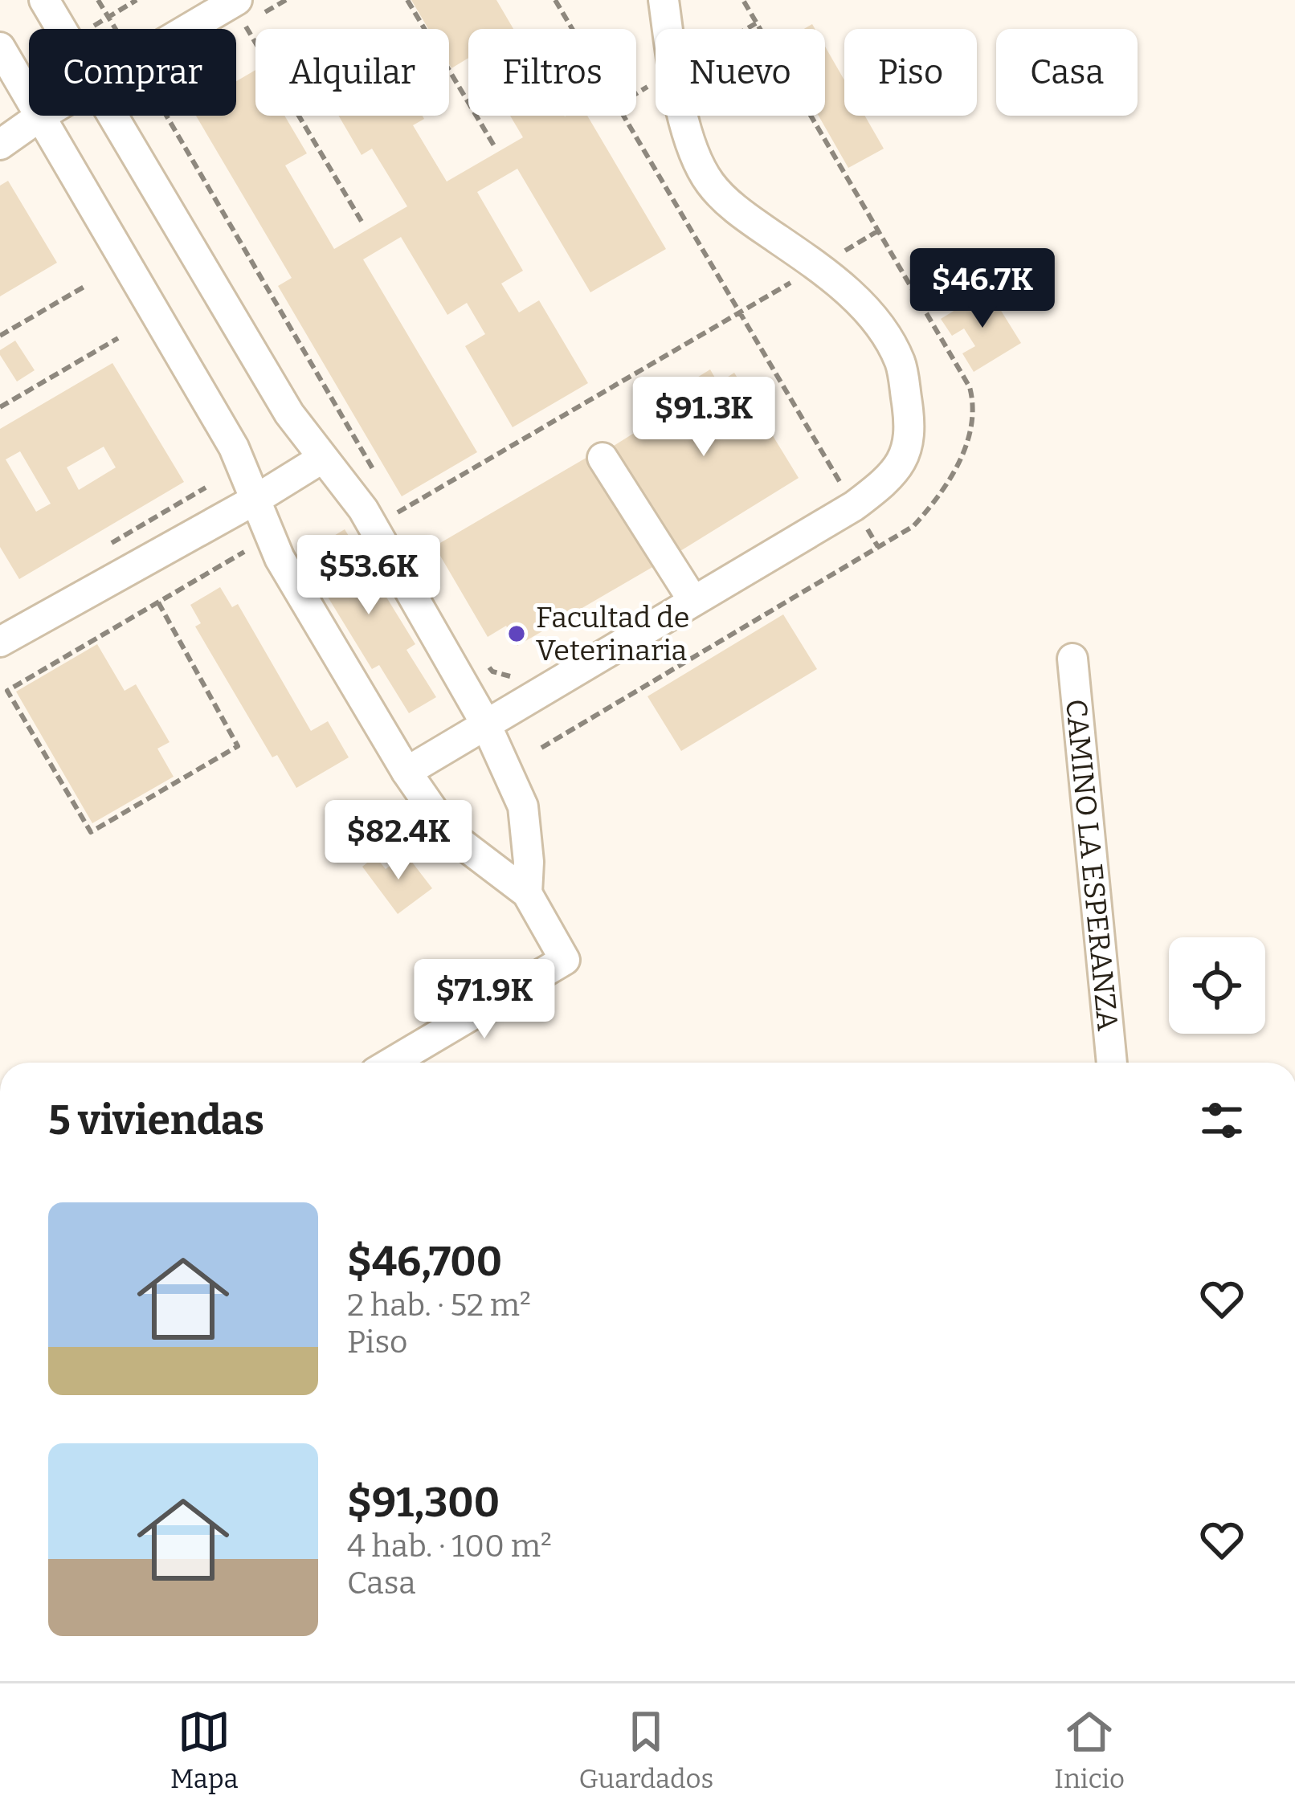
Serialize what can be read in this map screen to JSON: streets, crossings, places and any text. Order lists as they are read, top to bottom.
{
  "streets": {
    "street": ["CAMINO LA ESPERANZA"]
  },
  "places": ["Facultad de Veterinaria"],
  "page": {
    "chip": [
      "Comprar",
      "Alquilar",
      "Filtros",
      "Nuevo",
      "Piso",
      "Casa"
    ],
    "price": [
      "$46.7K",
      "$91.3K",
      "$53.6K",
      "$82.4K",
      "$71.9K"
    ],
    "heading": "5 viviendas",
    "list": [
      {
        "name": "$46,700",
        "note": "2 hab. · 52 m² · Piso"
      },
      {
        "name": "$91,300",
        "note": "4 hab. · 100 m² · Casa"
      }
    ],
    "tabs": ["Mapa", "Guardados", "Inicio"]
  }
}
